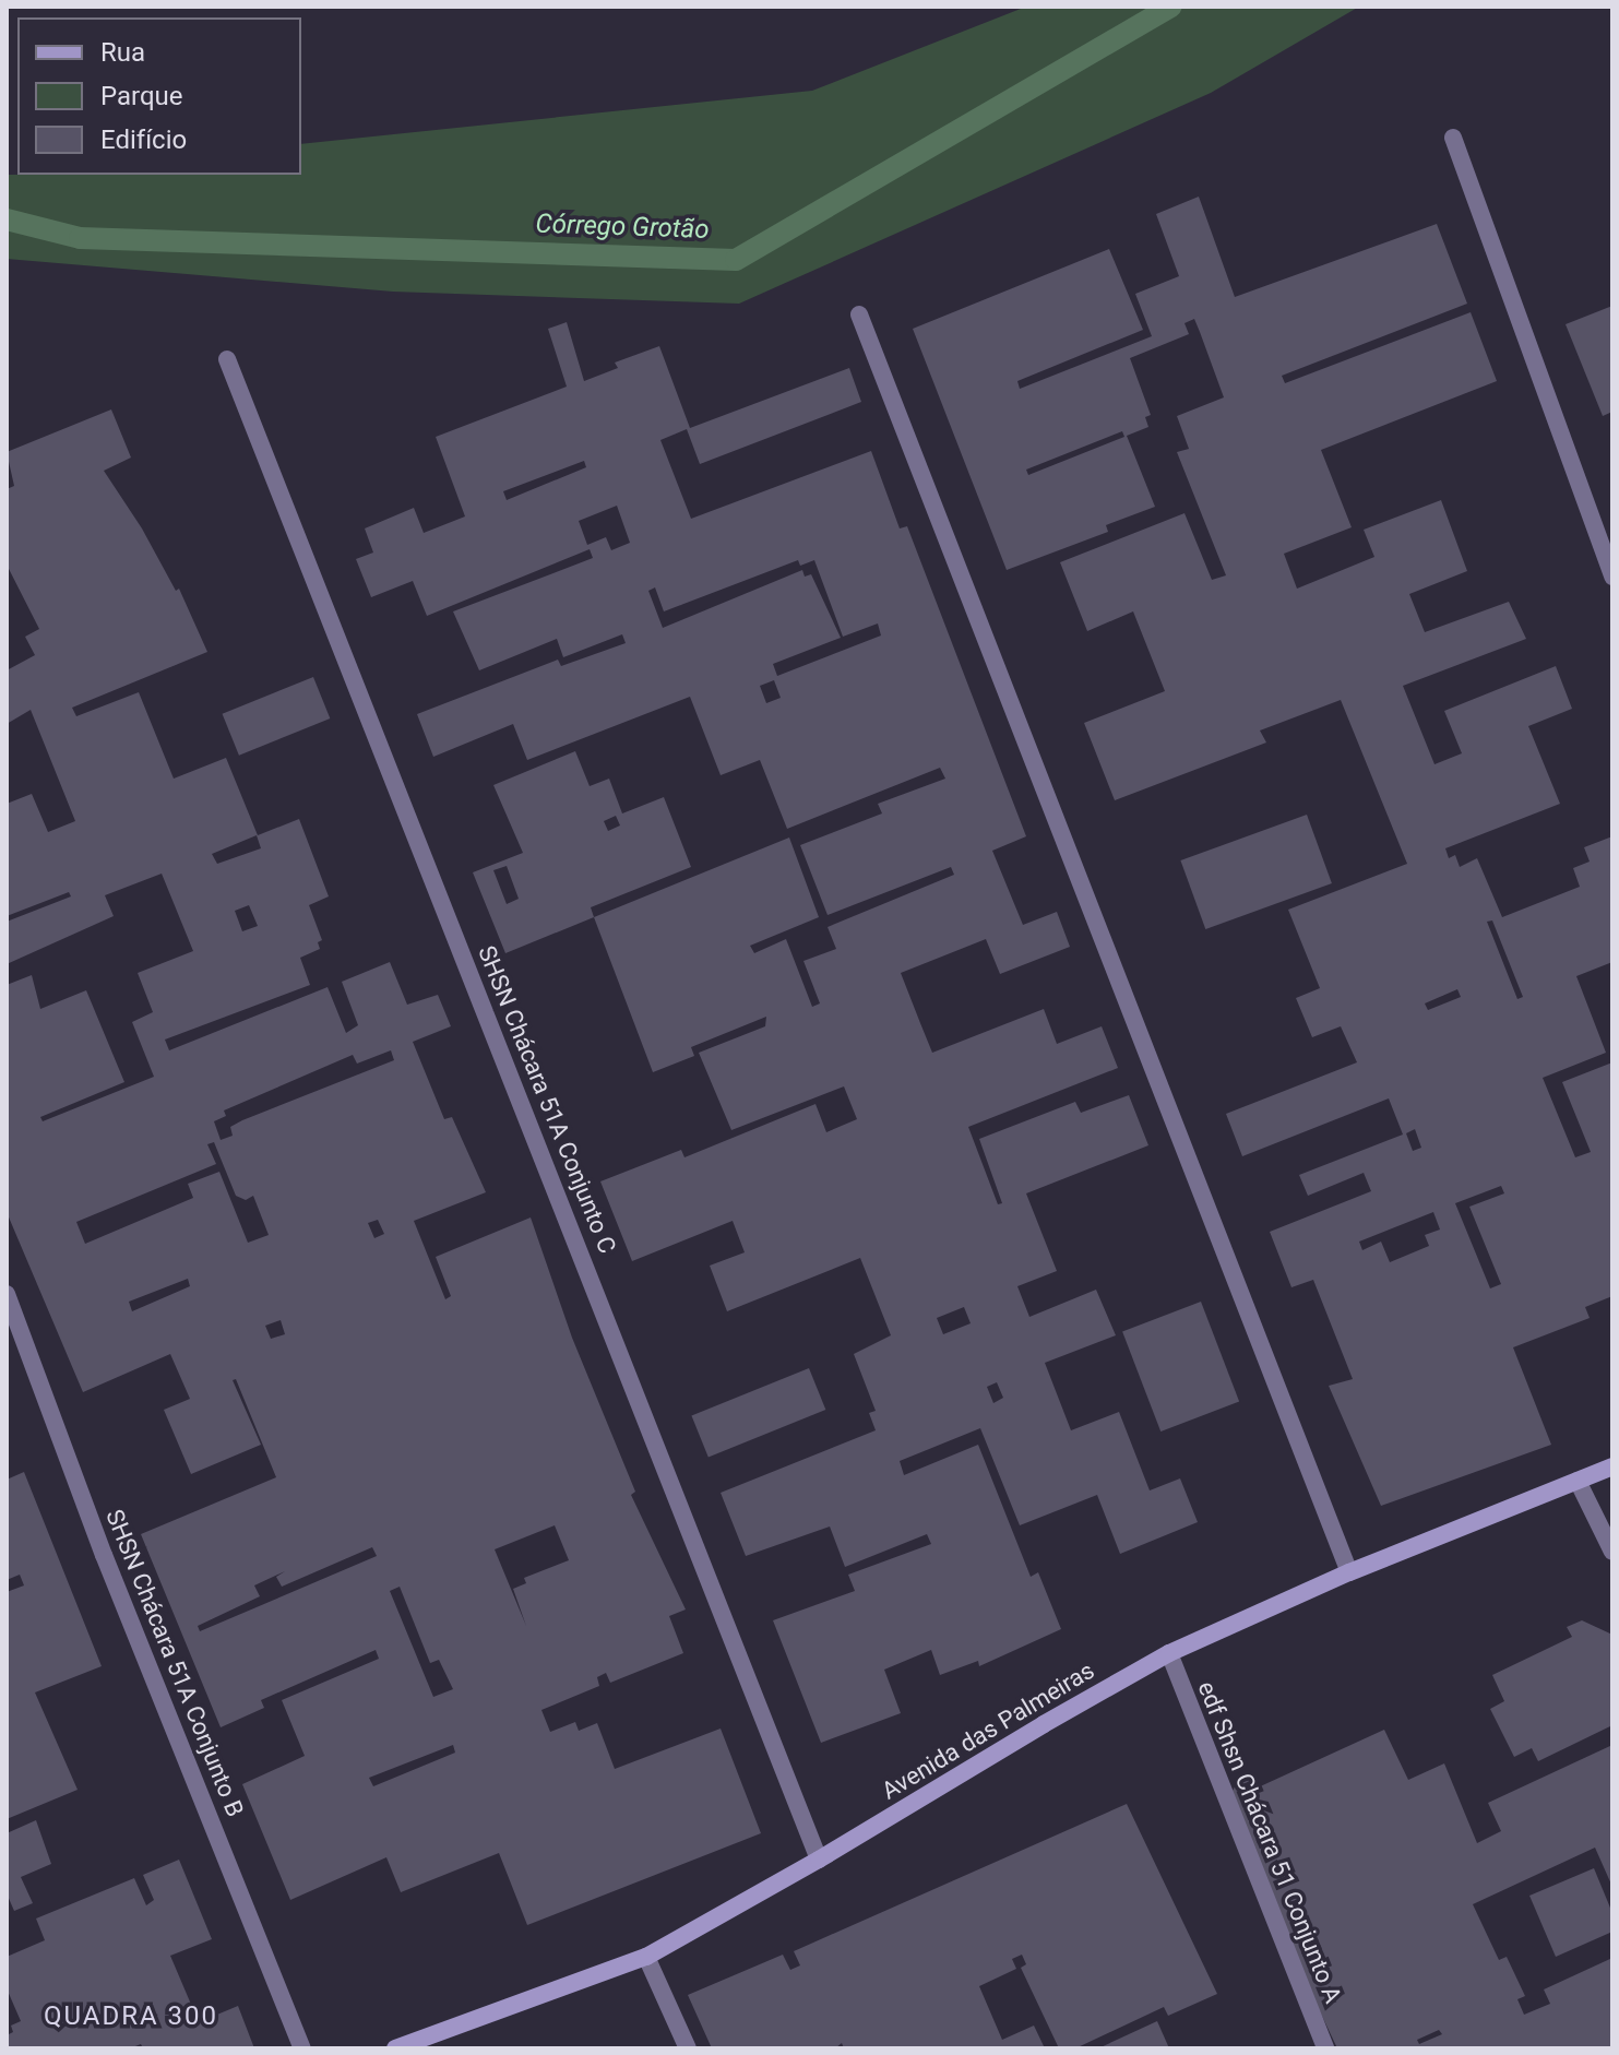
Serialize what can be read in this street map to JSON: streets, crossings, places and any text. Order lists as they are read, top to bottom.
{
  "streets": {
    "street": [
      "SHSN Chácara 51A Conjunto C",
      "SHSN Chácara 51A Conjunto B",
      "Avenida das Palmeiras",
      "edf Shsn Chácara 51 Conjunto A"
    ]
  },
  "crossings": [
    ["SHSN Chácara 51A Conjunto C", "Avenida das Palmeiras"],
    ["Avenida das Palmeiras", "edf Shsn Chácara 51 Conjunto A"]
  ],
  "districts": ["QUADRA 300"],
  "water": ["Córrego Grotão"],
  "legend": ["Rua", "Parque", "Edifício"]
}
